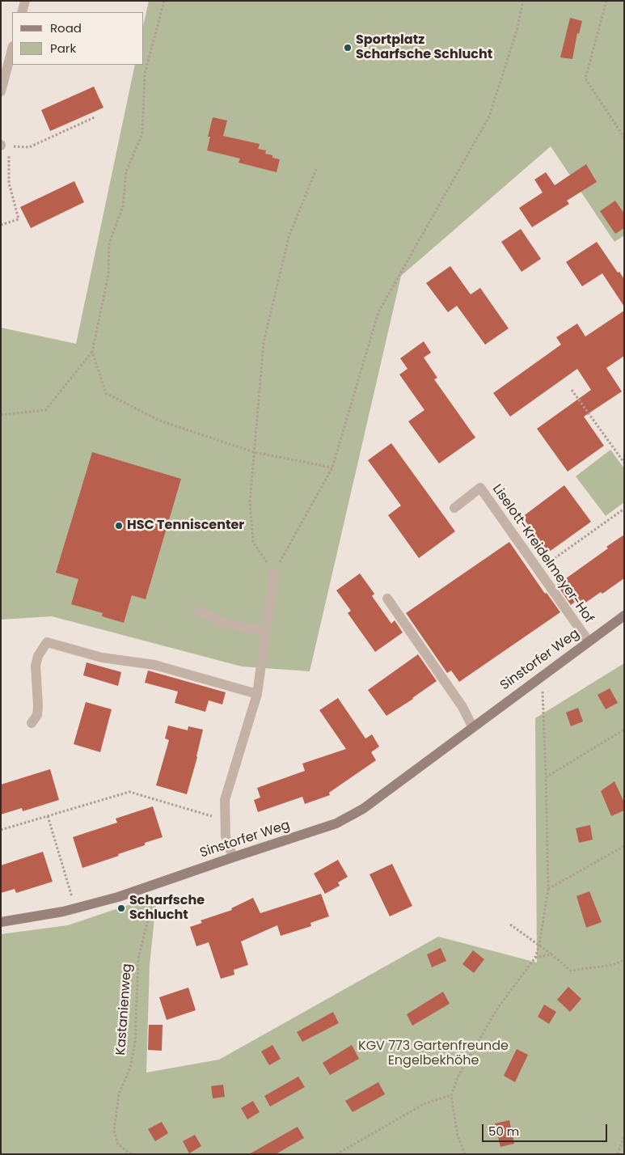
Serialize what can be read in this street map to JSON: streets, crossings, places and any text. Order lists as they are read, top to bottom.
{
  "streets": {
    "street": ["Liselott-Kreidelmeyer-Hof", "Sinstorfer Weg"],
    "path": ["Kastanienweg"]
  },
  "crossings": [
    ["Liselott-Kreidelmeyer-Hof", "Sinstorfer Weg"],
    ["Sinstorfer Weg", "Kastanienweg"]
  ],
  "parks": ["KGV 773 Gartenfreunde Engelbekhöhe"],
  "places": ["Sportplatz Scharfsche Schlucht", "HSC Tenniscenter", "Scharfsche Schlucht"],
  "legend": ["Road", "Park"],
  "scale_bar": "50 m"
}
